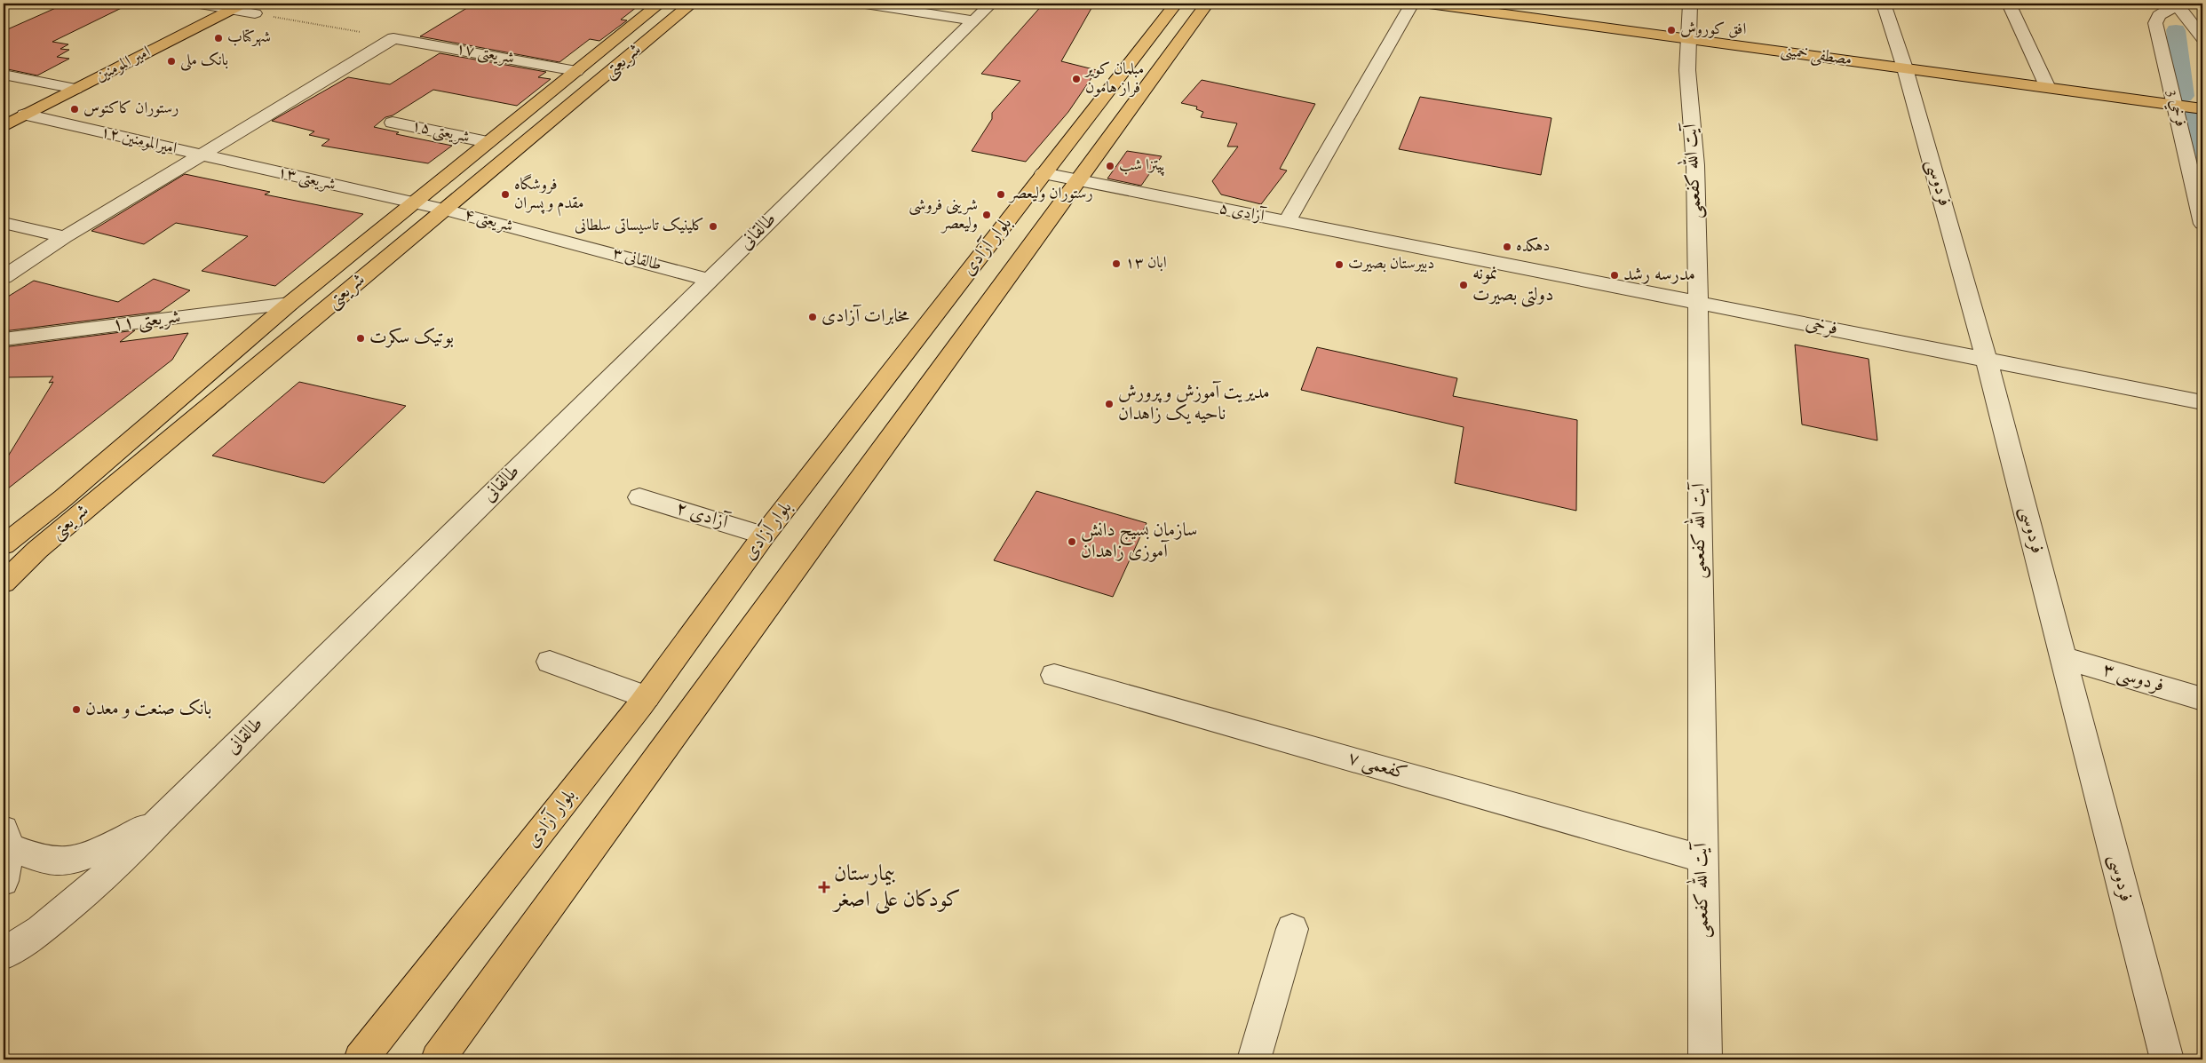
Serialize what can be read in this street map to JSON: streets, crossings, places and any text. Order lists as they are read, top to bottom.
{
  "streets": {
    "main road": [
      "مصطفی خمینی",
      "شریعتی",
      "امیر المومنین",
      "بلوار آزادی"
    ],
    "street": [
      "شریعتی ۱۷",
      "فرخي 3",
      "شریعتی ۱۵",
      "امیرالمومنین ۱۲",
      "آیت الله کفعمی",
      "شریعتی ۱۳",
      "فردوسی",
      "آزادی ۵",
      "شریعتی ۴",
      "طالقانی",
      "طالقانی ۳",
      "شریعتی ۱۱",
      "فرخی",
      "آزادی ۲",
      "فردوسی ۳",
      "کفعمی ۷"
    ]
  },
  "crossings": [
    ["شریعتی ۱۷", "شریعتی"],
    ["مصطفی خمینی", "فرخي 3"],
    ["مصطفی خمینی", "آیت الله کفعمی"],
    ["مصطفی خمینی", "فردوسی"],
    ["شریعتی", "شریعتی ۱۵"],
    ["شریعتی", "شریعتی ۱۳"],
    ["شریعتی", "شریعتی ۴"],
    ["شریعتی", "شریعتی ۱۱"],
    ["امیر المومنین", "امیرالمومنین ۱۲"],
    ["امیرالمومنین ۱۲", "شریعتی ۱۳"],
    ["آیت الله کفعمی", "فرخی"],
    ["آیت الله کفعمی", "کفعمی ۷"],
    ["شریعتی ۱۳", "شریعتی ۴"],
    ["فردوسی", "فرخی"],
    ["فردوسی", "فردوسی ۳"],
    ["آزادی ۵", "بلوار آزادی"],
    ["آزادی ۵", "فرخی"],
    ["شریعتی ۴", "طالقانی ۳"],
    ["طالقانی", "طالقانی ۳"],
    ["بلوار آزادی", "آزادی ۲"]
  ],
  "places": {
    "other": [
      "افق کوروش",
      "شهرکتاب",
      "بانک ملی",
      "مبلمان کویر فراز هامون",
      "رستوران کاکتوس",
      "پیتزا شب",
      "فروشگاه مقدم و پسران",
      "رستوران ولیعصر",
      "شرینی فروشی ولیعصر",
      "کلینیک تاسیساتی سلطانی",
      "دهکده",
      "۱۳ ابان",
      "دبیرستان بصیرت",
      "مدرسه رشد",
      "نمونه دولتی بصیرت",
      "مخابرات آزادی",
      "بوتیک سکرت",
      "مدیریت آموزش و پرورش ناحیه یک زاهدان",
      "سازمان بسیج دانش آموزی زاهدان",
      "بانک صنعت و معدن"
    ],
    "health": ["بیمارستان کودکان علی اصغر"]
  }
}
